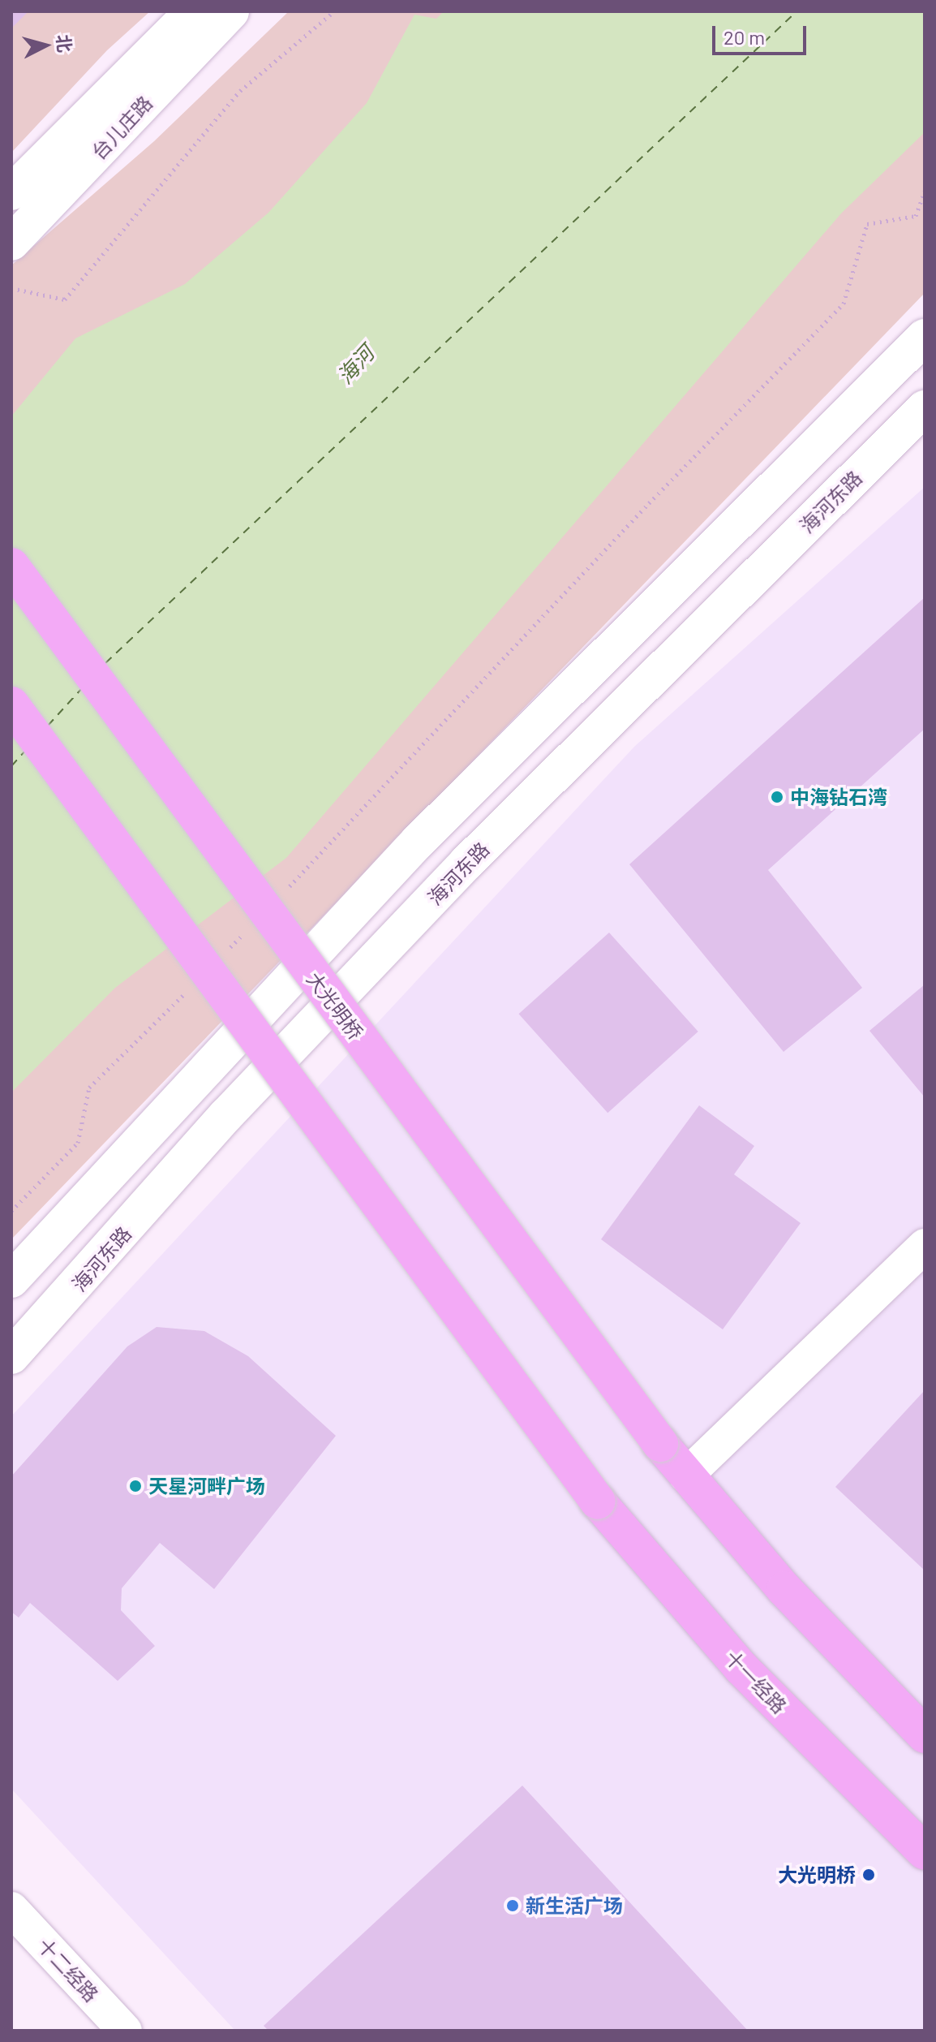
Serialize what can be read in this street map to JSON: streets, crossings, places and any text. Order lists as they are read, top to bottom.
{
  "streets": {
    "main road": [
      "台儿庄路",
      "海河东路",
      "大光明桥",
      "十一经路"
    ],
    "street": ["十二经路"]
  },
  "water": ["海河"],
  "places": [
    "中海钻石湾",
    "天星河畔广场",
    "大光明桥",
    "新生活广场"
  ],
  "scale_bar": "20 m",
  "north": "right"
}
